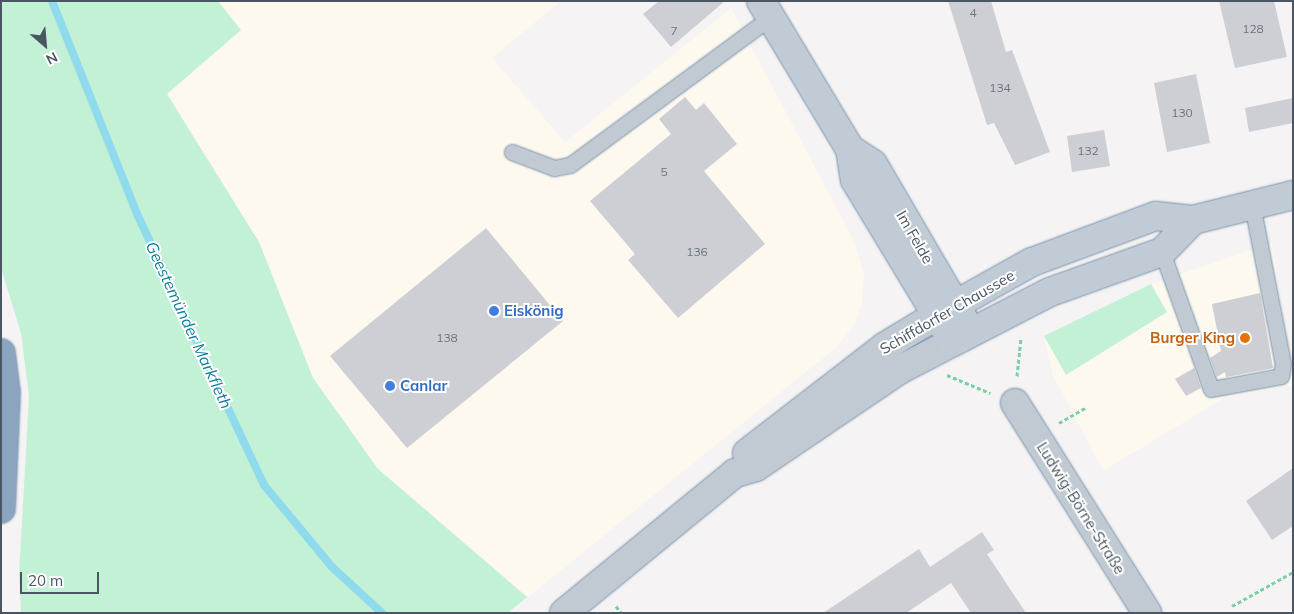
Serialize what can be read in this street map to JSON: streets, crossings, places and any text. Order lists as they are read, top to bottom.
{
  "streets": {
    "main road": ["Im Felde", "Schiffdorfer Chaussee"],
    "street": ["Ludwig-Börne-Straße"]
  },
  "crossings": [
    ["Im Felde", "Schiffdorfer Chaussee"]
  ],
  "water": ["Geestemünder Markfleth"],
  "places": ["Eiskönig", "Burger King", "Canlar"],
  "house_numbers": [
    "4",
    "128",
    "7",
    "134",
    "130",
    "132",
    "5",
    "136",
    "138"
  ],
  "scale_bar": "20 m",
  "north": "bottom right"
}
